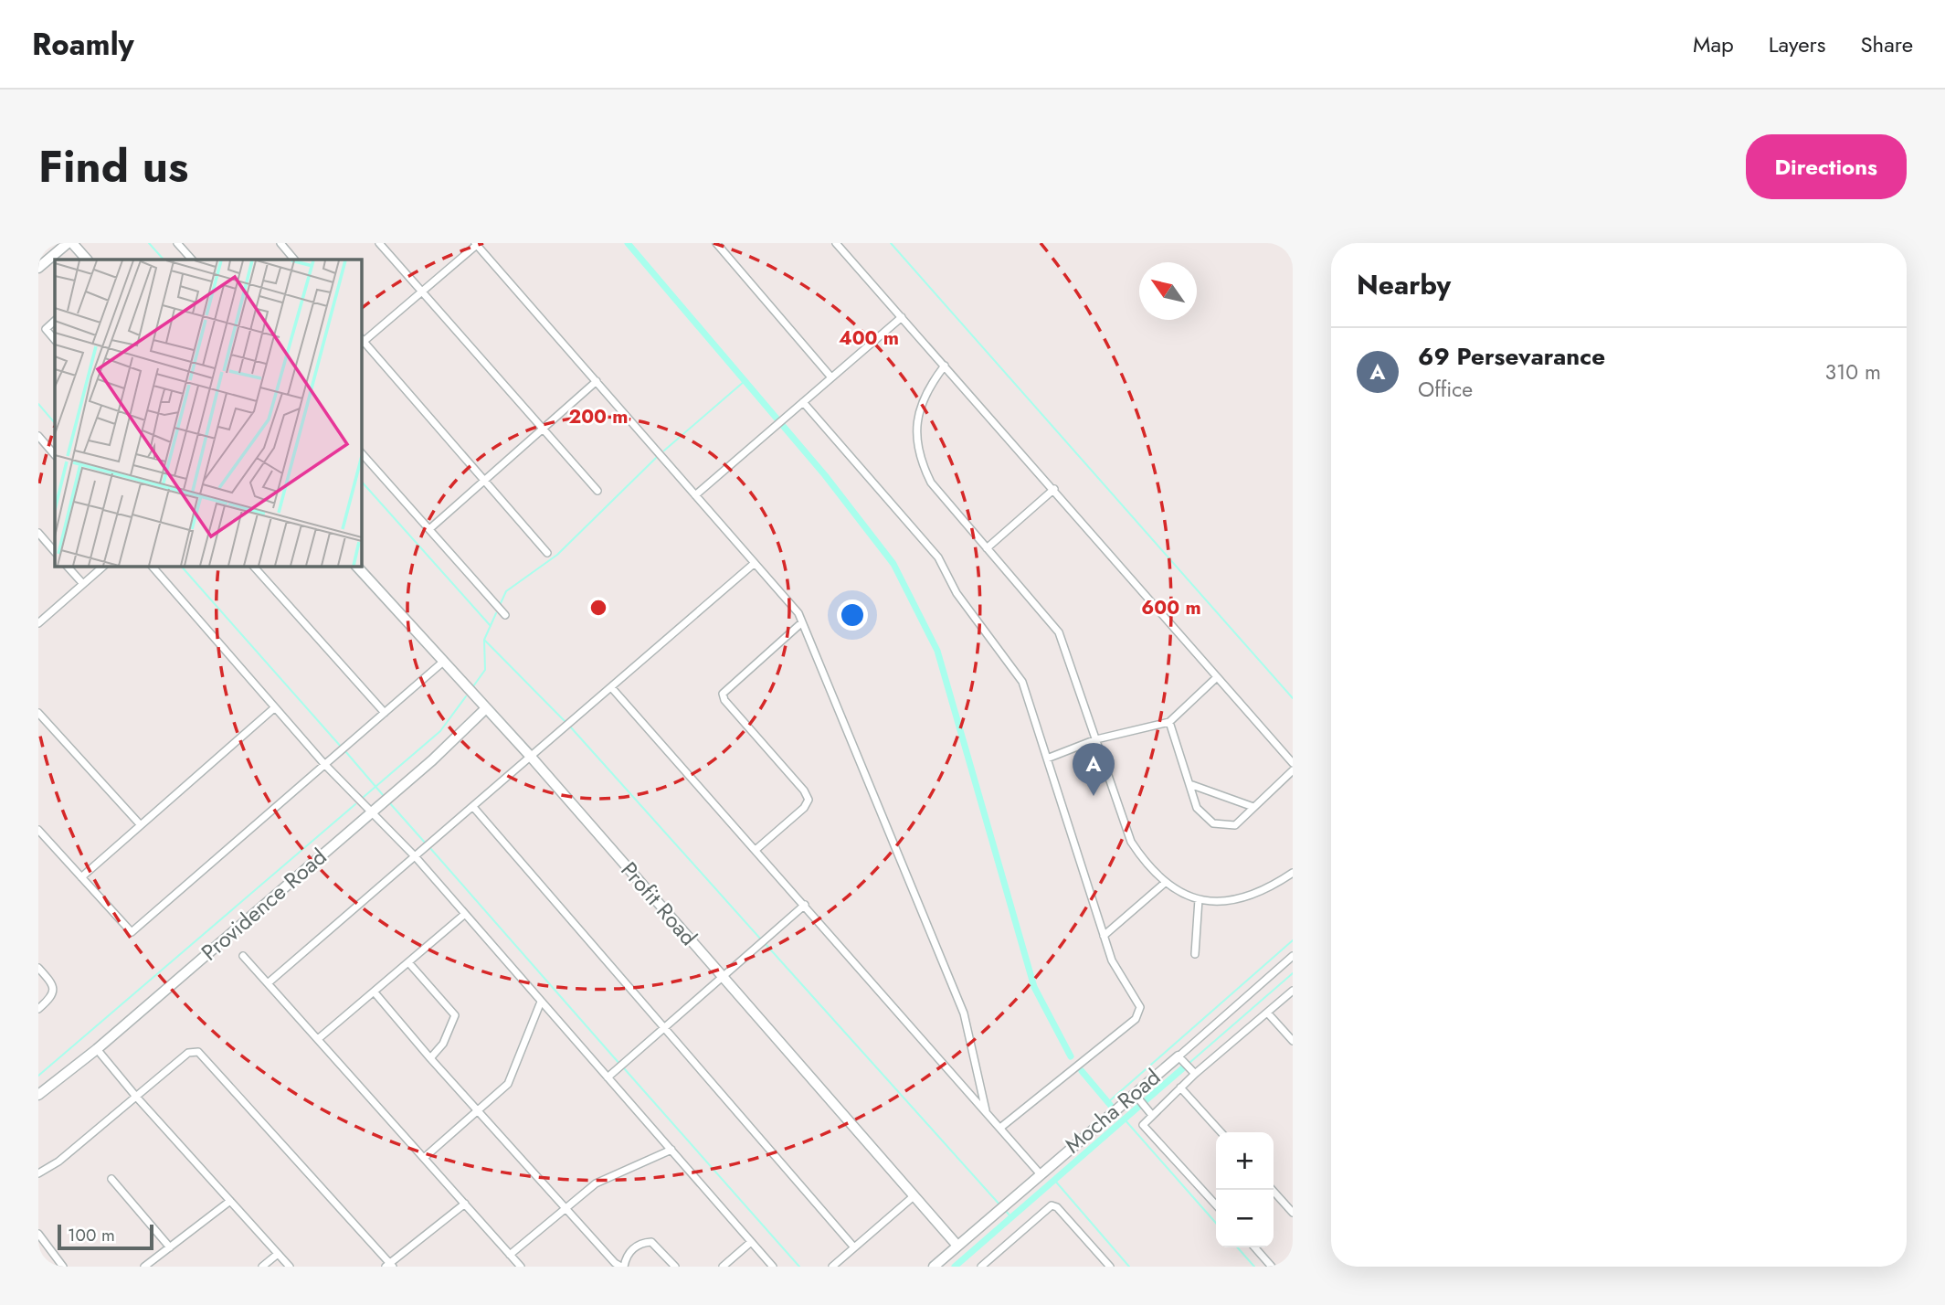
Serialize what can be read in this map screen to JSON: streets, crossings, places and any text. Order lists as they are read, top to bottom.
{
  "streets": {
    "street": ["Profit Road", "Providence Road", "Mocha Road"]
  },
  "crossings": [
    ["Profit Road", "Providence Road"],
    ["Profit Road", "Mocha Road"]
  ],
  "scale_bar": "100 m",
  "north": "top left",
  "page": {
    "header": "Roamly",
    "nav": ["Map", "Layers", "Share"],
    "title": "Find us",
    "buttons": "Directions",
    "heading": "Nearby",
    "list": [
      {
        "mark": "A",
        "name": "69 Persevarance",
        "note": "Office",
        "value": "310 m"
      }
    ],
    "pins": "A",
    "map_buttons": ["+", "−"],
    "scale": "100 m"
  },
  "rings": ["400 m", "200 m", "600 m"]
}
